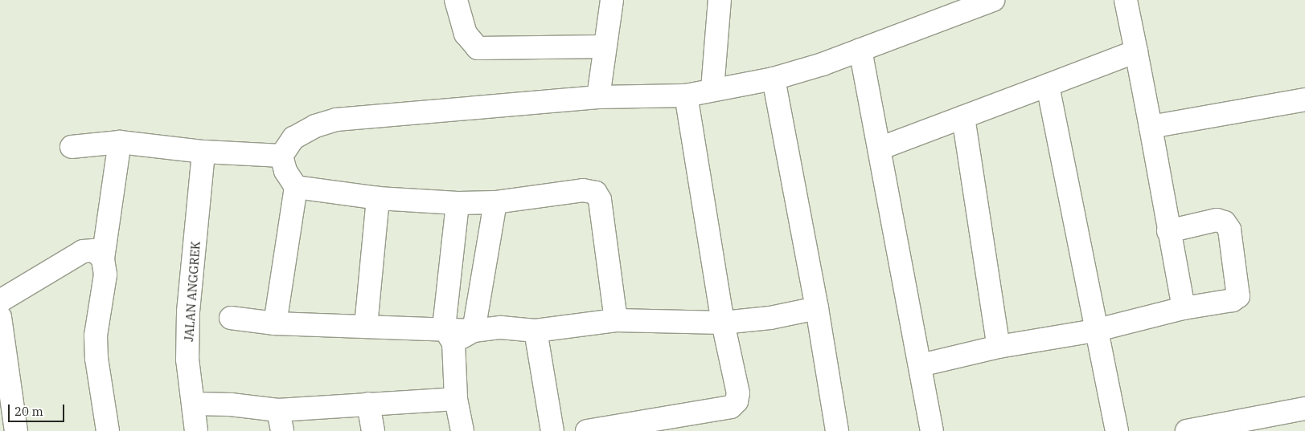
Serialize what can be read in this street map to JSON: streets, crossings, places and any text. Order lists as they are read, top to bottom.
{
  "streets": {
    "street": ["JALAN ANGGREK"]
  },
  "scale_bar": "20 m"
}
